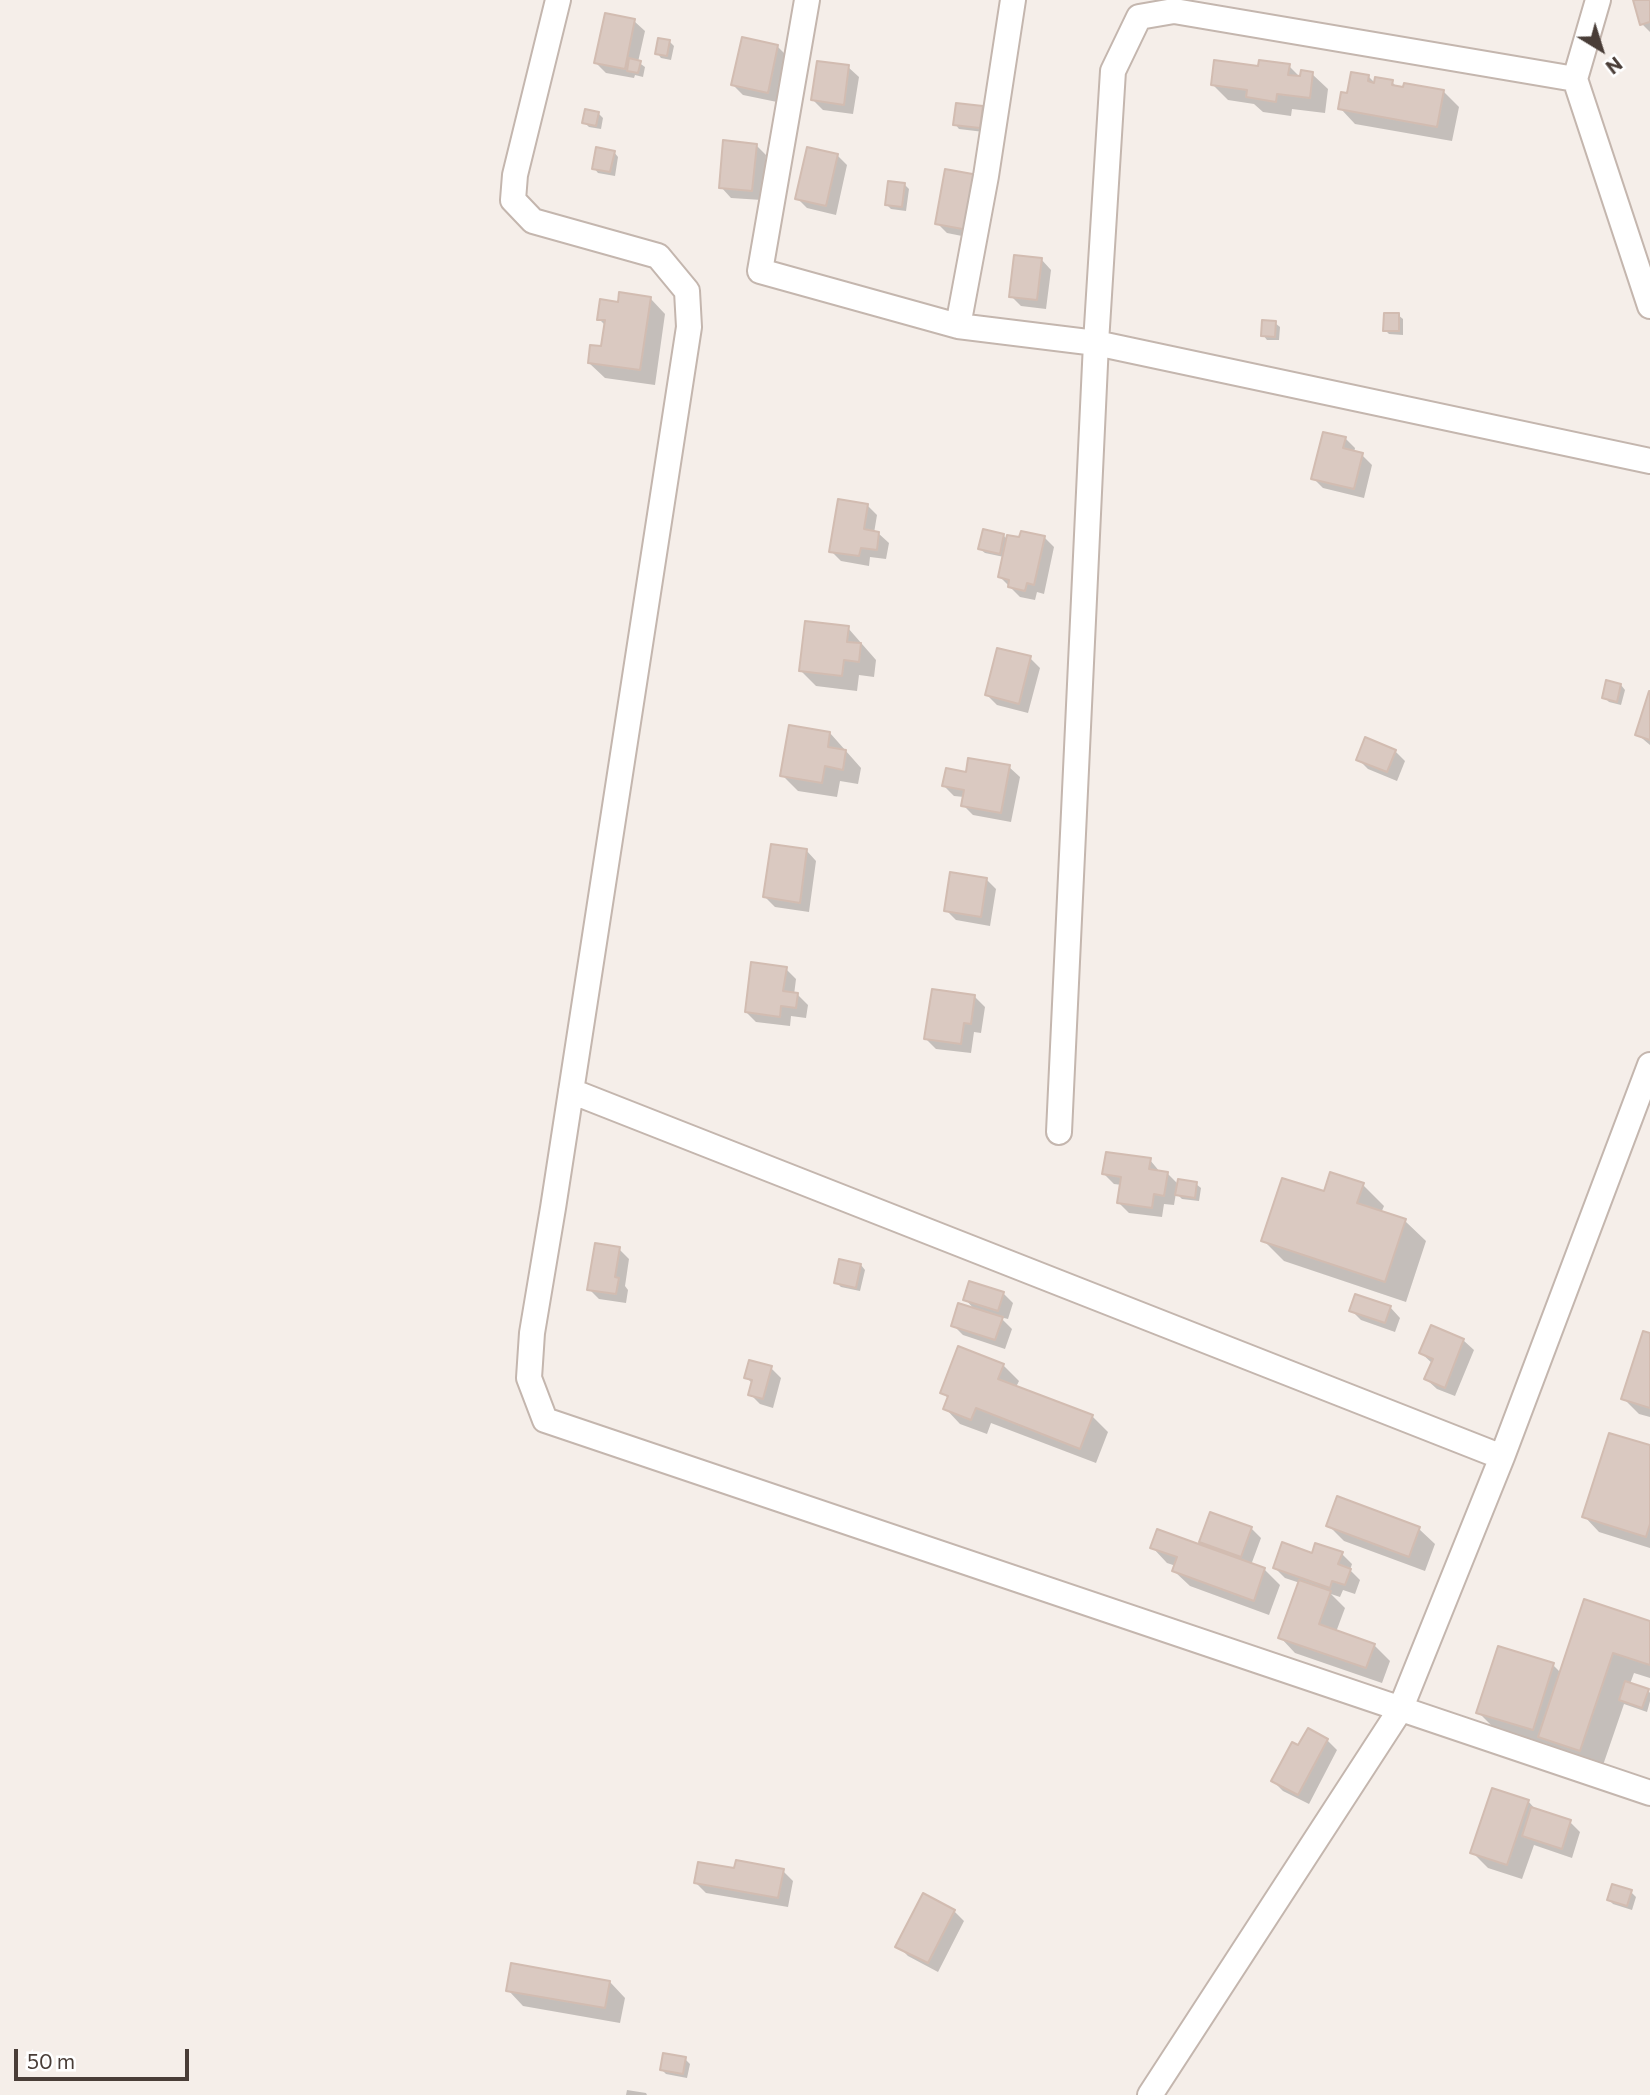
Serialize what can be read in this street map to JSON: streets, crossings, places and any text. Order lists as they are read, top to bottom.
{
  "scale_bar": "50 m",
  "north": "bottom right"
}
